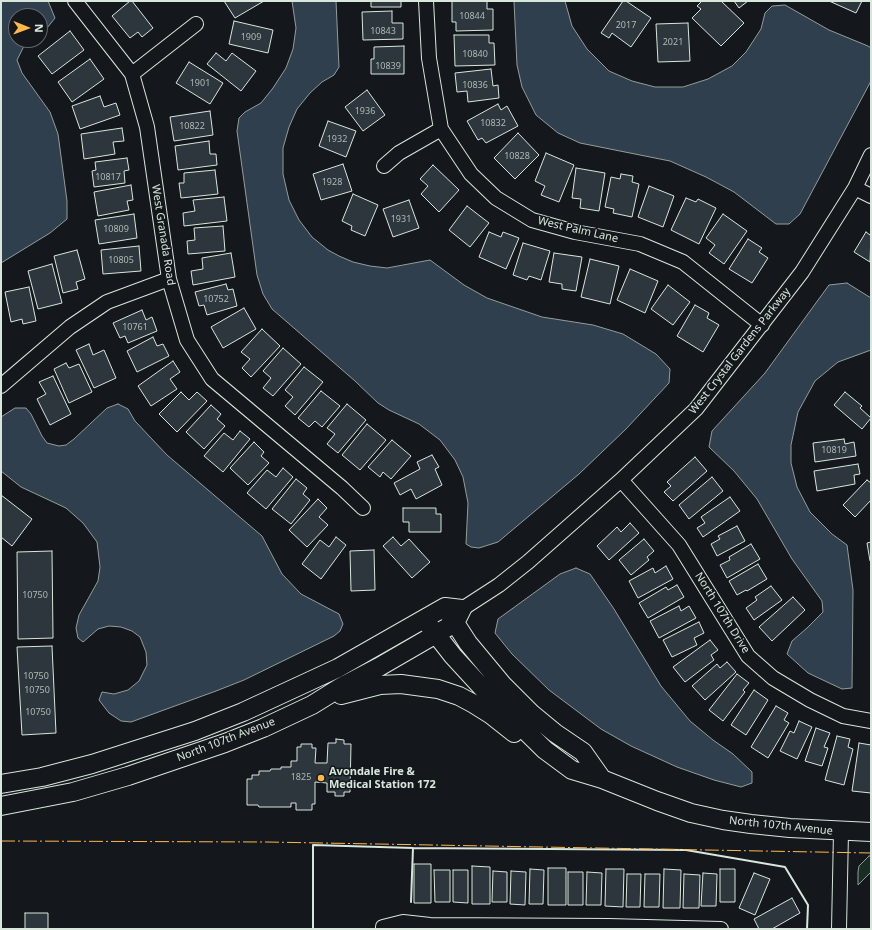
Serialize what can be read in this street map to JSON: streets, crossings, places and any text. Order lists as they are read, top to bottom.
{
  "streets": {
    "main road": ["North 107th Avenue"],
    "street": [
      "West Palm Lane",
      "West Granada Road",
      "West Crystal Gardens Parkway",
      "North 107th Drive"
    ]
  },
  "crossings": [
    ["West Palm Lane", "West Crystal Gardens Parkway"],
    ["West Crystal Gardens Parkway", "North 107th Drive"],
    ["West Crystal Gardens Parkway", "North 107th Avenue"]
  ],
  "places": ["Avondale Fire & Medical Station 172"],
  "house_numbers": [
    "10844",
    "2017",
    "10843",
    "1909",
    "2021",
    "10840",
    "10839",
    "1901",
    "10836",
    "1936",
    "10832",
    "10822",
    "1932",
    "10828",
    "10817",
    "1928",
    "1931",
    "10809",
    "10805",
    "10752",
    "10761",
    "10819",
    "10750",
    "10750",
    "10750",
    "10750",
    "1825"
  ],
  "north": "right"
}
